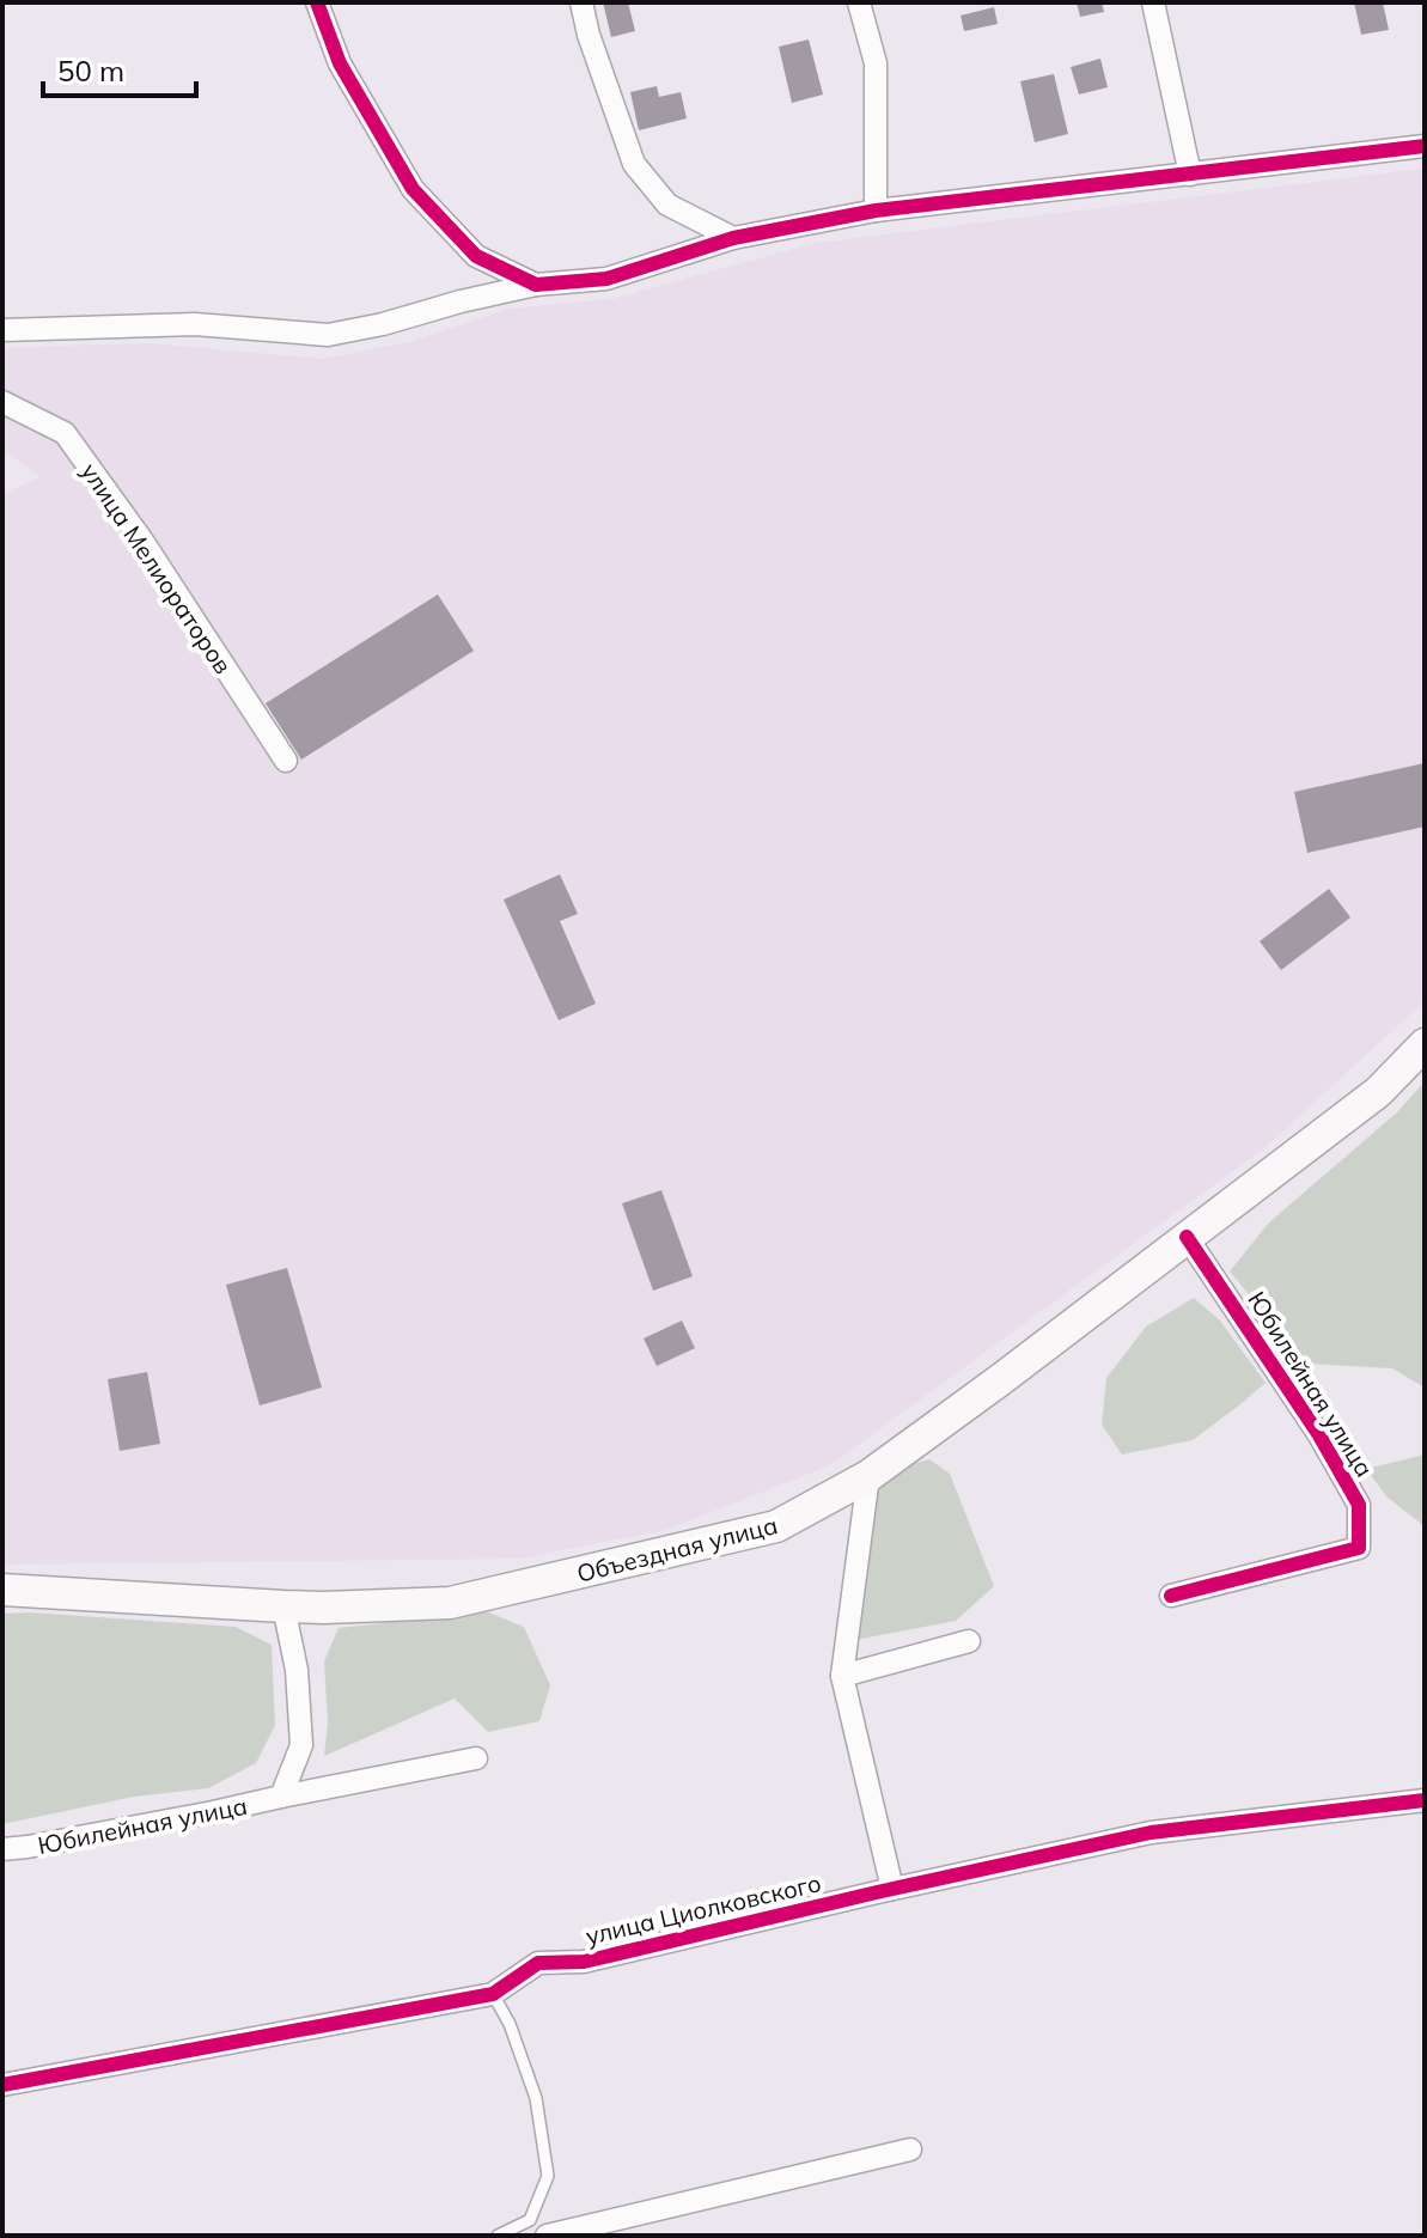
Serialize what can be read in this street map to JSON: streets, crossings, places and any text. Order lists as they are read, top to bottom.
{
  "streets": {
    "main road": ["Объездная улица"],
    "street": ["улица Мелиораторов", "Юбилейная улица", "улица Циолковского"]
  },
  "crossings": [
    ["Юбилейная улица", "Объездная улица"]
  ],
  "scale_bar": "50 m"
}
